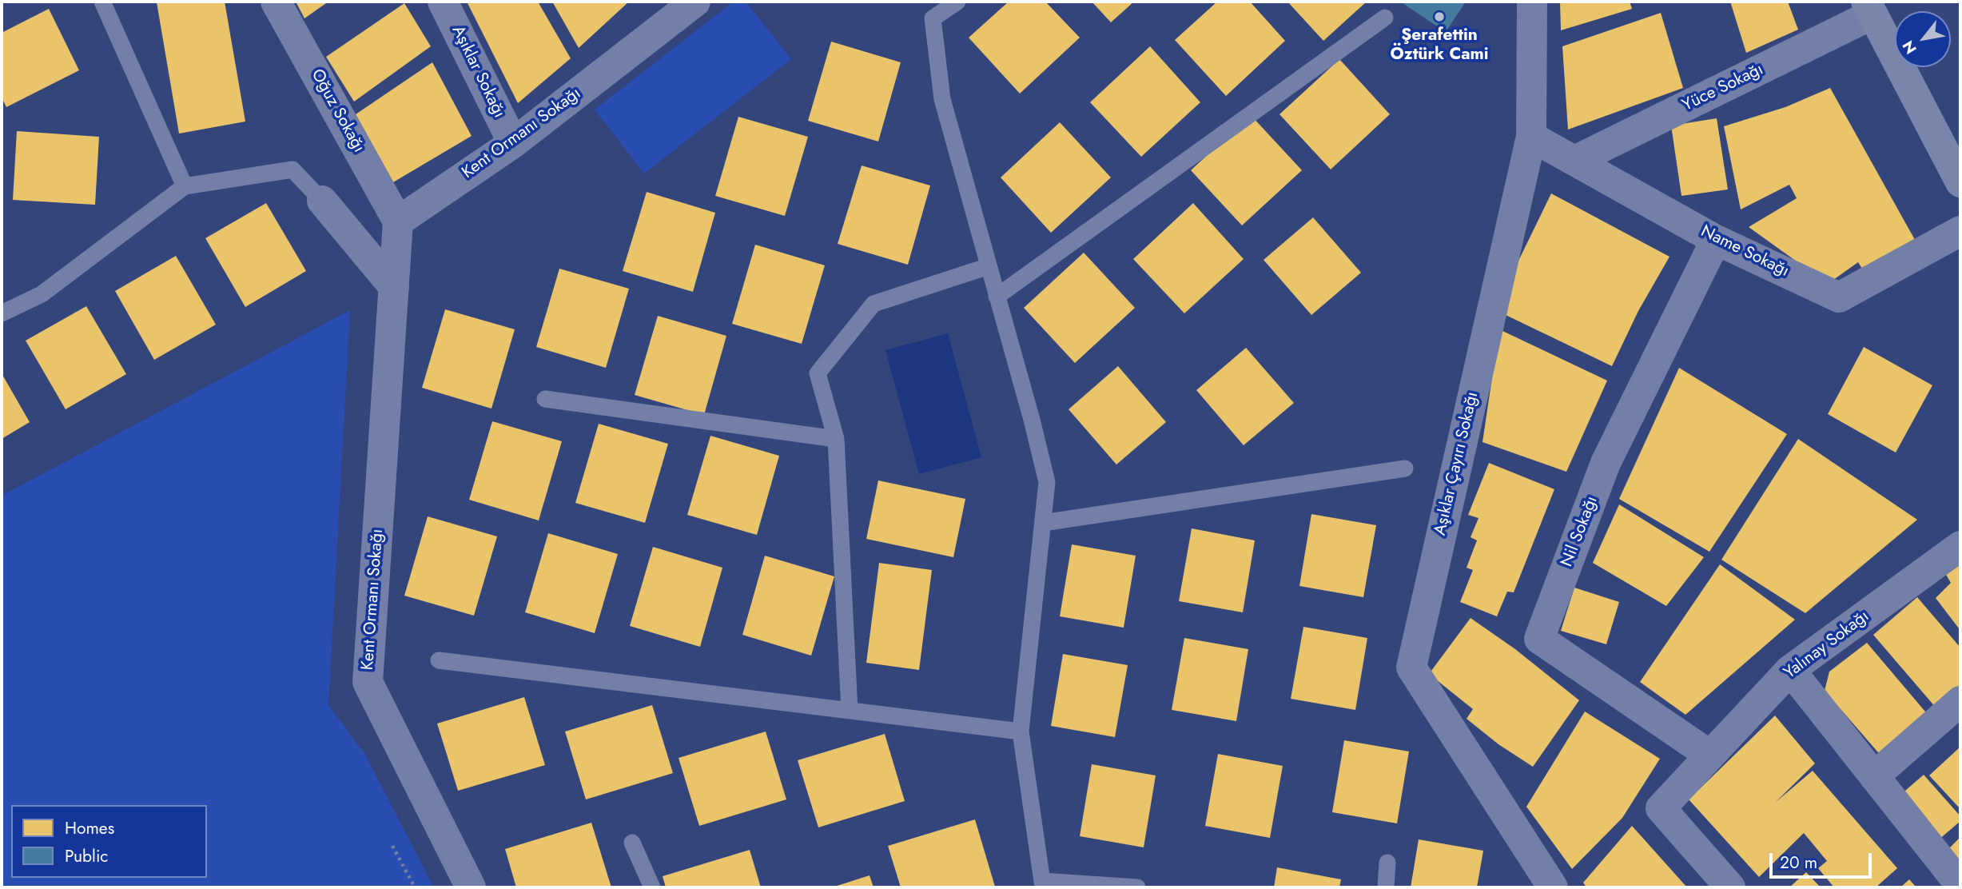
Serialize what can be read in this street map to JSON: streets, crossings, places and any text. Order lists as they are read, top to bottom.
{
  "streets": {
    "street": [
      "Aşıklar Sokağı",
      "Yüce Sokağı",
      "Oğuz Sokağı",
      "Kent Ormanı Sokağı",
      "Name Sokağı",
      "Aşıklar Çayırı Sokağı",
      "Nil Sokağı",
      "Yalınay Sokağı"
    ]
  },
  "crossings": [
    ["Aşıklar Sokağı", "Kent Ormanı Sokağı"],
    ["Yüce Sokağı", "Name Sokağı"],
    ["Oğuz Sokağı", "Kent Ormanı Sokağı"],
    ["Name Sokağı", "Aşıklar Çayırı Sokağı"],
    ["Name Sokağı", "Nil Sokağı"],
    ["Nil Sokağı", "Yalınay Sokağı"]
  ],
  "places": ["Şerafettin Öztürk Cami"],
  "legend": ["Homes", "Public"],
  "scale_bar": "20 m",
  "north": "bottom left"
}
